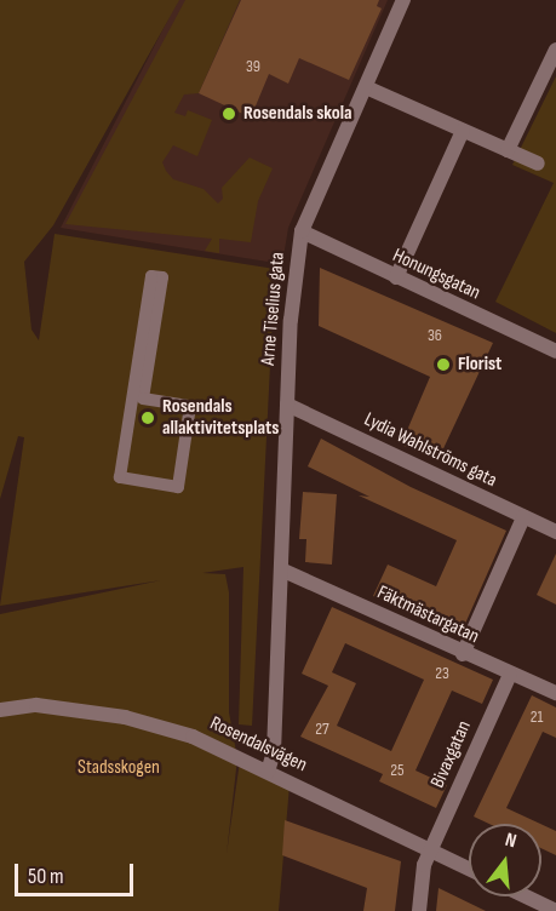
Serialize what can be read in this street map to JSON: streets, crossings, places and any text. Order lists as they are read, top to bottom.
{
  "streets": {
    "street": [
      "Honungsgatan",
      "Arne Tiselius gata",
      "Lydia Wahlströms gata",
      "Fäktmästargatan",
      "Rosendalsvägen",
      "Bivaxgatan"
    ]
  },
  "crossings": [
    ["Honungsgatan", "Arne Tiselius gata"],
    ["Arne Tiselius gata", "Lydia Wahlströms gata"],
    ["Arne Tiselius gata", "Fäktmästargatan"],
    ["Arne Tiselius gata", "Rosendalsvägen"],
    ["Fäktmästargatan", "Bivaxgatan"],
    ["Rosendalsvägen", "Bivaxgatan"]
  ],
  "parks": ["Stadsskogen"],
  "places": ["Rosendals skola", "Florist", "Rosendals allaktivitetsplats"],
  "house_numbers": [
    "39",
    "36",
    "23",
    "21",
    "27",
    "25"
  ],
  "scale_bar": "50 m",
  "north": "top"
}
